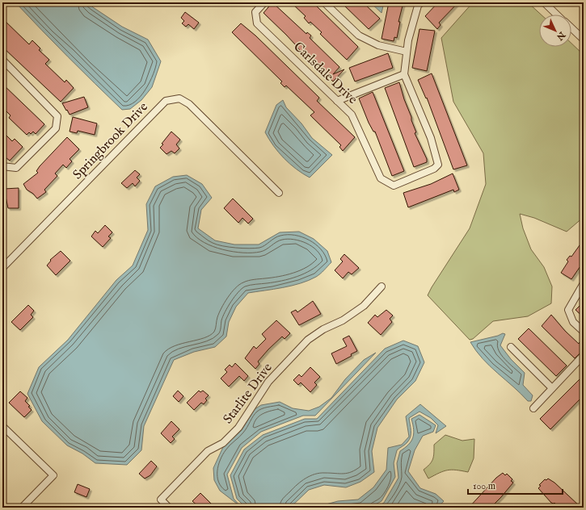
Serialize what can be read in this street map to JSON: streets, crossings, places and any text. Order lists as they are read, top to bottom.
{
  "streets": {
    "street": ["Carlsdale Drive", "Springbrook Drive", "Starlite Drive"]
  },
  "scale_bar": "100 m",
  "north": "bottom right"
}
